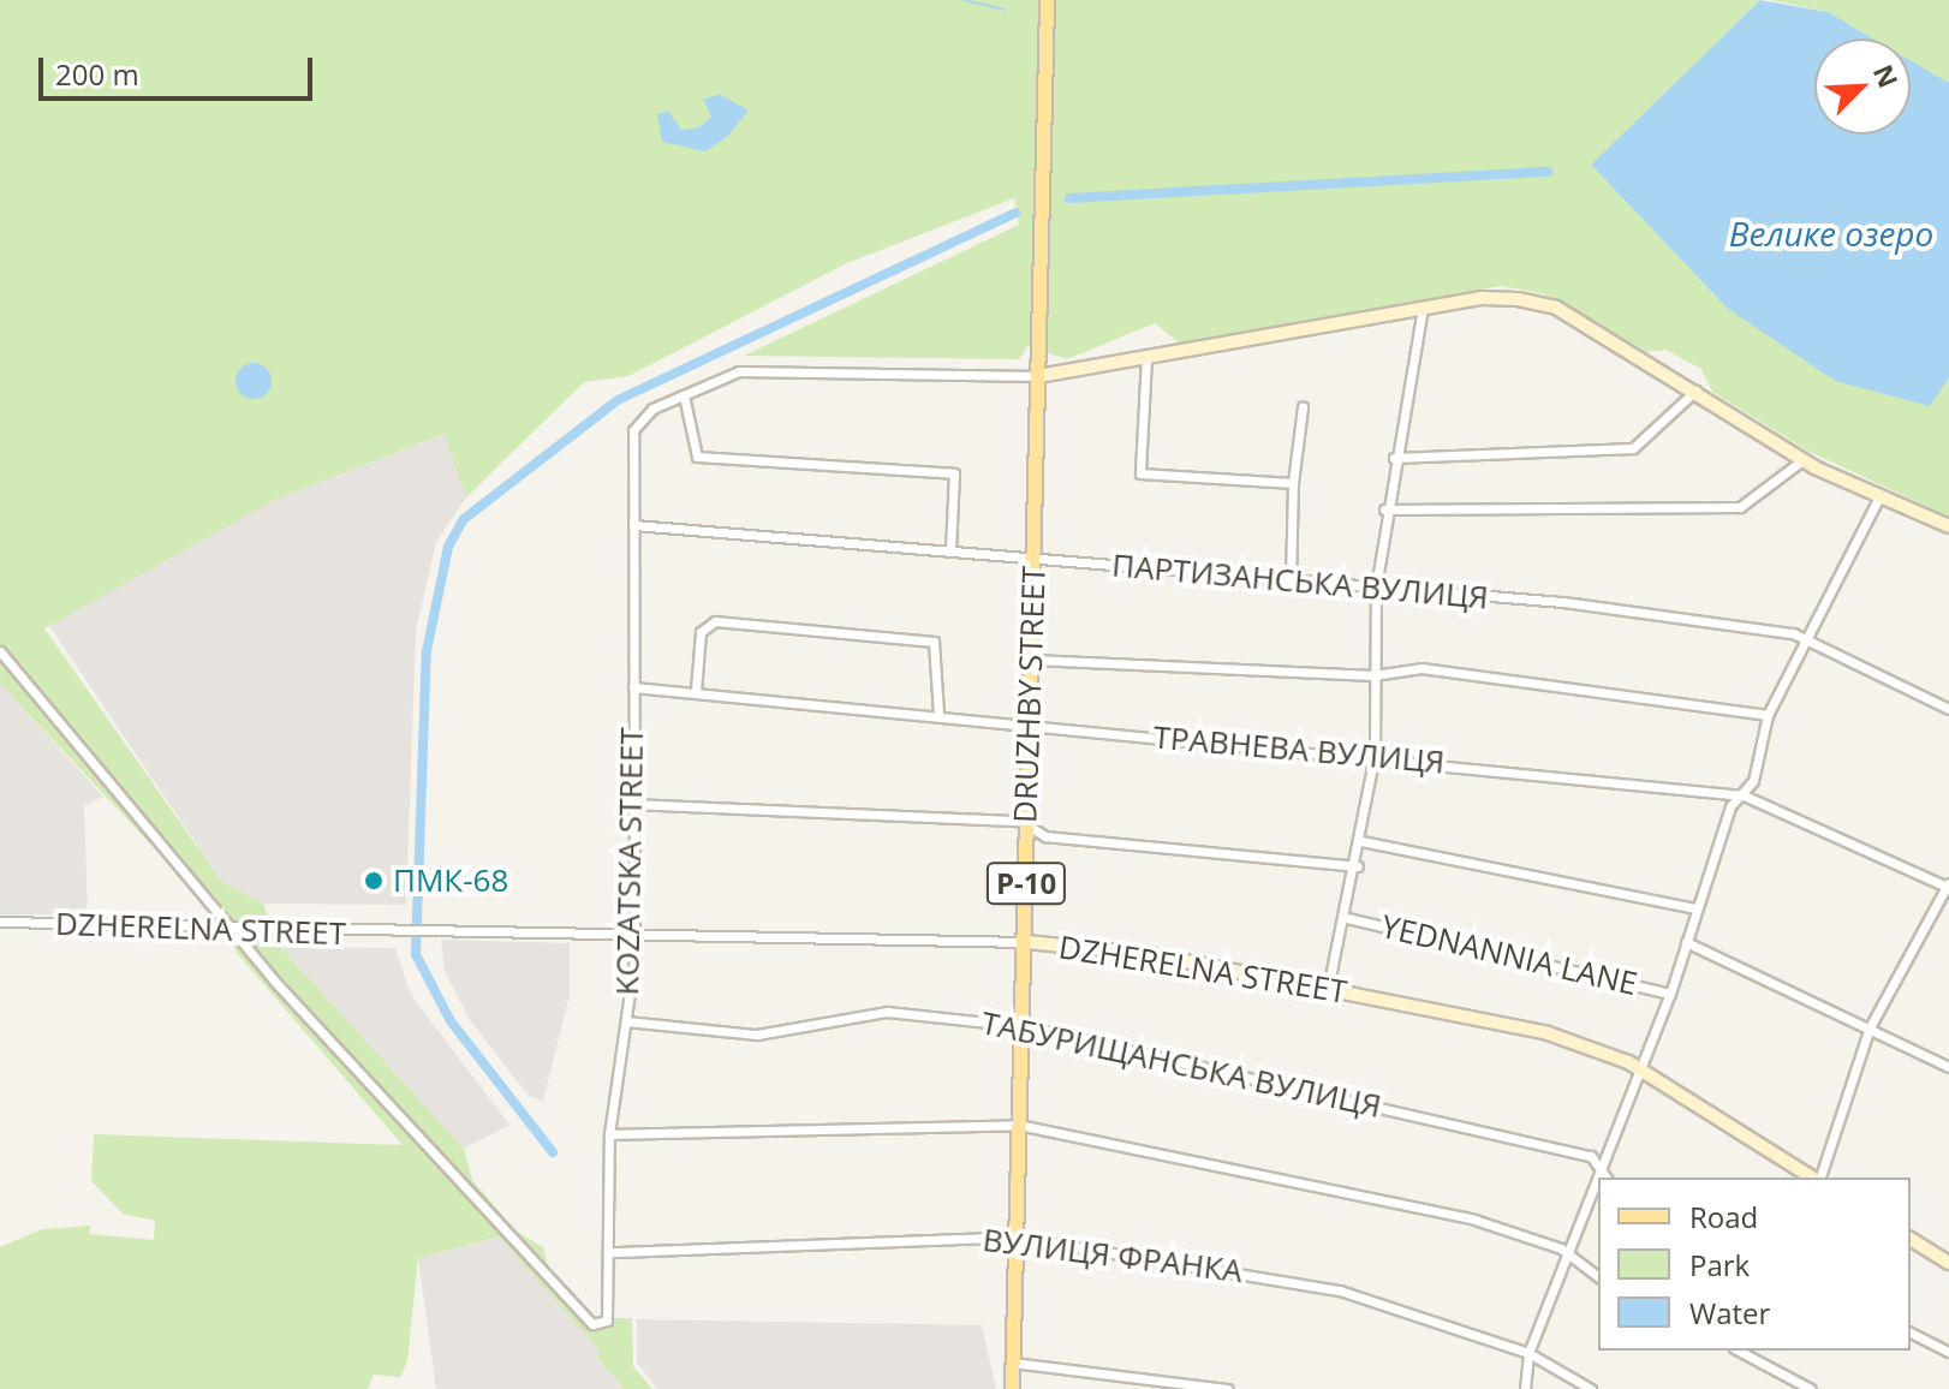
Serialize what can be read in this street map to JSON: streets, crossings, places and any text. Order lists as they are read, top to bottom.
{
  "streets": {
    "main road": ["DRUZHBY STREET", "Р-10", "DZHERELNA STREET"],
    "street": [
      "ПАРТИЗАНСЬКА ВУЛИЦЯ",
      "ТРАВНЕВА ВУЛИЦЯ",
      "KOZATSKA STREET",
      "YEDNANNIA LANE",
      "ТАБУРИЩАНСЬКА ВУЛИЦЯ",
      "ВУЛИЦЯ ФРАНКА"
    ]
  },
  "crossings": [
    ["ПАРТИЗАНСЬКА ВУЛИЦЯ", "DRUZHBY STREET"],
    ["ПАРТИЗАНСЬКА ВУЛИЦЯ", "KOZATSKA STREET"],
    ["DRUZHBY STREET", "ТРАВНЕВА ВУЛИЦЯ"],
    ["DRUZHBY STREET", "DZHERELNA STREET"],
    ["DRUZHBY STREET", "ТАБУРИЩАНСЬКА ВУЛИЦЯ"],
    ["DRUZHBY STREET", "ВУЛИЦЯ ФРАНКА"],
    ["ТРАВНЕВА ВУЛИЦЯ", "KOZATSKA STREET"],
    ["KOZATSKA STREET", "DZHERELNA STREET"],
    ["KOZATSKA STREET", "ТАБУРИЩАНСЬКА ВУЛИЦЯ"],
    ["KOZATSKA STREET", "ВУЛИЦЯ ФРАНКА"]
  ],
  "water": ["Велике озеро"],
  "places": ["ПМК-68"],
  "legend": ["Road", "Park", "Water"],
  "scale_bar": "200 m",
  "north": "top right"
}
